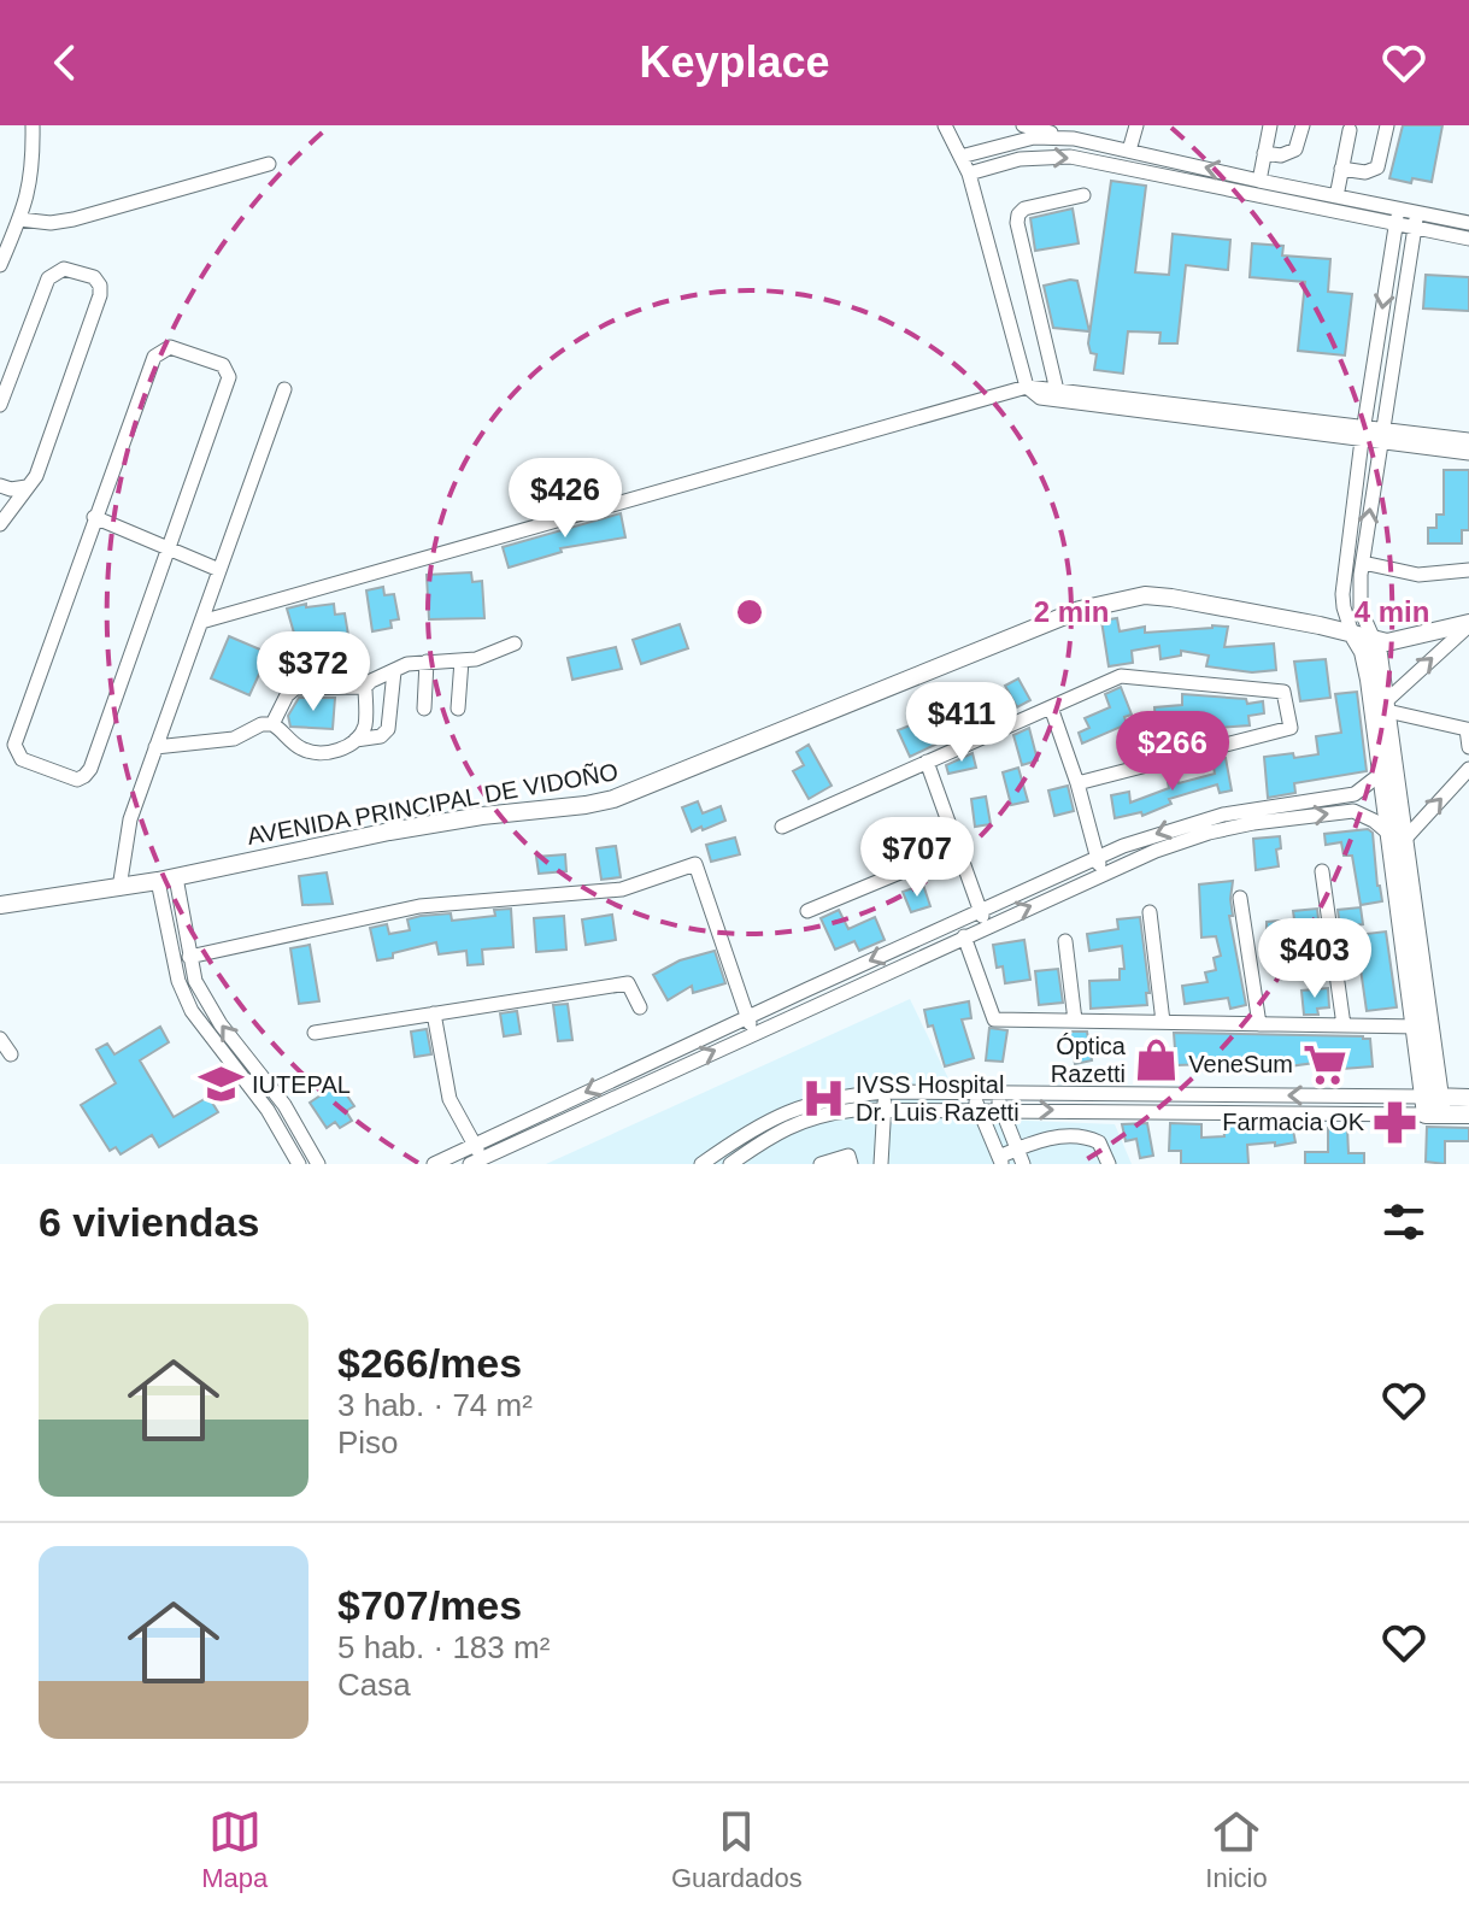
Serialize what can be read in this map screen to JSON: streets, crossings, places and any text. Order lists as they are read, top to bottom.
{
  "streets": {
    "main road": ["AVENIDA PRINCIPAL DE VIDOÑO"]
  },
  "places": {
    "shop": ["Óptica Razetti"],
    "supermarket": ["VeneSum"],
    "school or university": ["IUTEPAL"],
    "hospital": ["IVSS Hospital Dr. Luis Razetti"],
    "pharmacy": ["Farmacia OK"]
  },
  "page": {
    "header": "Keyplace",
    "price": [
      "$426",
      "$372",
      "$411",
      "$266",
      "$707",
      "$403"
    ],
    "heading": "6 viviendas",
    "list": [
      {
        "name": "$266/mes",
        "note": "3 hab. · 74 m² · Piso"
      },
      {
        "name": "$707/mes",
        "note": "5 hab. · 183 m² · Casa"
      }
    ],
    "tabs": ["Mapa", "Guardados", "Inicio"]
  },
  "rings": ["2 min", "4 min"]
}
